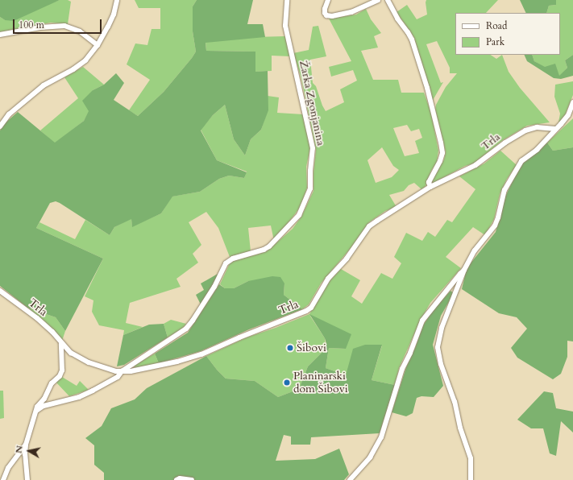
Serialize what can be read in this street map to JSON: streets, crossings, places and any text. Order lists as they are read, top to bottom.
{
  "streets": {
    "street": ["Žarka Zgonjanina", "Trla"]
  },
  "crossings": [
    ["Žarka Zgonjanina", "Trla"]
  ],
  "places": ["Šibovi", "Planinarski dom Šibovi"],
  "legend": ["Road", "Park"],
  "scale_bar": "100 m",
  "north": "left"
}
